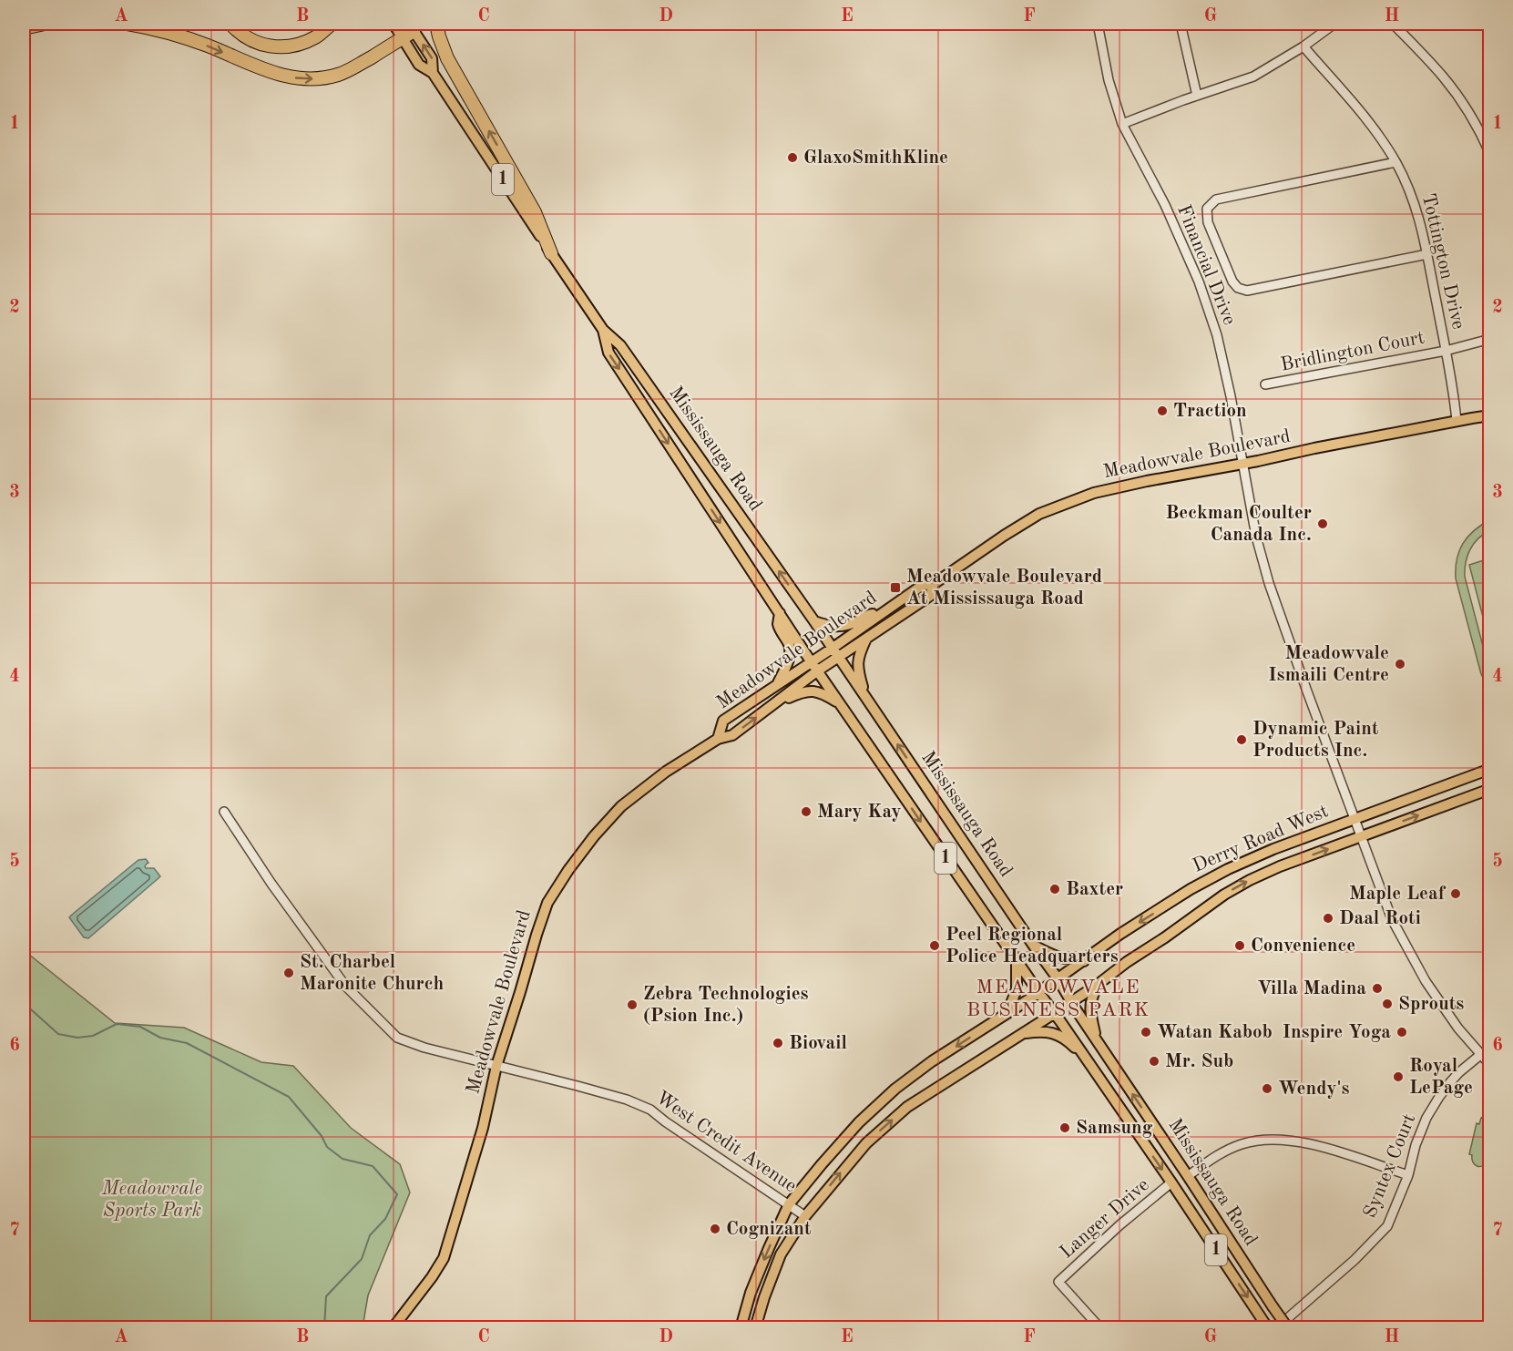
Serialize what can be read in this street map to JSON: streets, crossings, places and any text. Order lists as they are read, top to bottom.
{
  "streets": {
    "main road": [
      "1",
      "Mississauga Road",
      "Meadowvale Boulevard",
      "Derry Road West"
    ],
    "street": [
      "Tottington Drive",
      "Financial Drive",
      "Bridlington Court",
      "West Credit Avenue",
      "Syntex Court",
      "Langer Drive"
    ]
  },
  "crossings": [
    ["Tottington Drive", "Bridlington Court"],
    ["Tottington Drive", "Meadowvale Boulevard"],
    ["Financial Drive", "Meadowvale Boulevard"],
    ["Financial Drive", "Derry Road West"],
    ["Financial Drive", "Syntex Court"],
    ["Mississauga Road", "Meadowvale Boulevard"],
    ["Mississauga Road", "Derry Road West"],
    ["Mississauga Road", "Langer Drive"],
    ["Meadowvale Boulevard", "West Credit Avenue"],
    ["Derry Road West", "West Credit Avenue"]
  ],
  "districts": ["MEADOWVALE BUSINESS PARK"],
  "parks": ["Meadowvale Sports Park"],
  "places": {
    "other": [
      "GlaxoSmithKline",
      "Traction",
      "Beckman Coulter Canada Inc.",
      "Meadowvale Ismaili Centre",
      "Dynamic Paint Products Inc.",
      "Mary Kay",
      "Baxter",
      "Maple Leaf",
      "Daal Roti",
      "Peel Regional Police Headquarters",
      "Convenience",
      "St. Charbel Maronite Church",
      "Villa Madina",
      "Sprouts",
      "Zebra Technologies (Psion Inc.)",
      "Watan Kabob",
      "Inspire Yoga",
      "Biovail",
      "Mr. Sub",
      "Royal LePage",
      "Wendy's",
      "Samsung",
      "Cognizant"
    ],
    "transit": ["Meadowvale Boulevard At Mississauga Road"]
  },
  "grid": {
    "columns": [
      "A",
      "B",
      "C",
      "D",
      "E",
      "F",
      "G",
      "H"
    ],
    "rows": [
      "1",
      "2",
      "3",
      "4",
      "5",
      "6",
      "7"
    ]
  }
}
